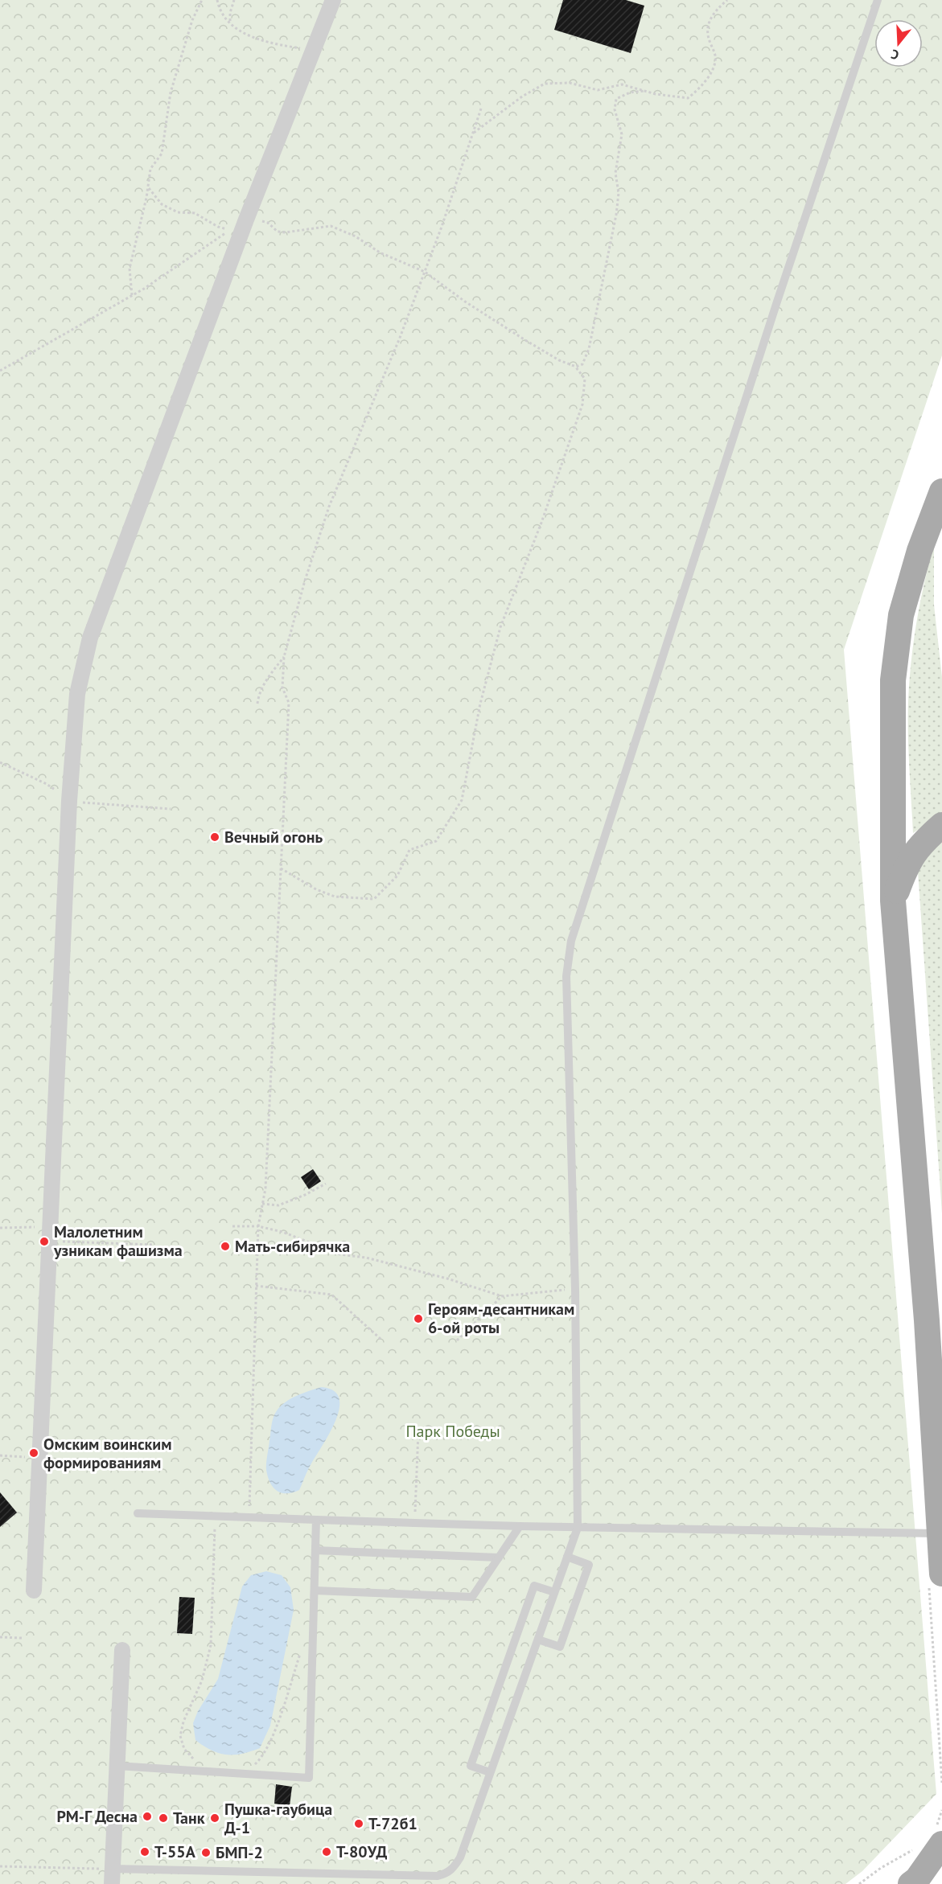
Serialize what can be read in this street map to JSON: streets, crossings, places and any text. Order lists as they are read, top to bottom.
{
  "parks": ["Парк Победы"],
  "places": [
    "Вечный огонь",
    "Малолетним узникам фашизма",
    "Мать-сибирячка",
    "Героям-десантникам 6-ой роты",
    "Омским воинским формированиям",
    "РМ-Г Десна",
    "Танк",
    "Пушка-гаубица Д-1",
    "Т-72б1",
    "Т-55А",
    "Т-80УД",
    "БМП-2"
  ],
  "north": "bottom"
}
